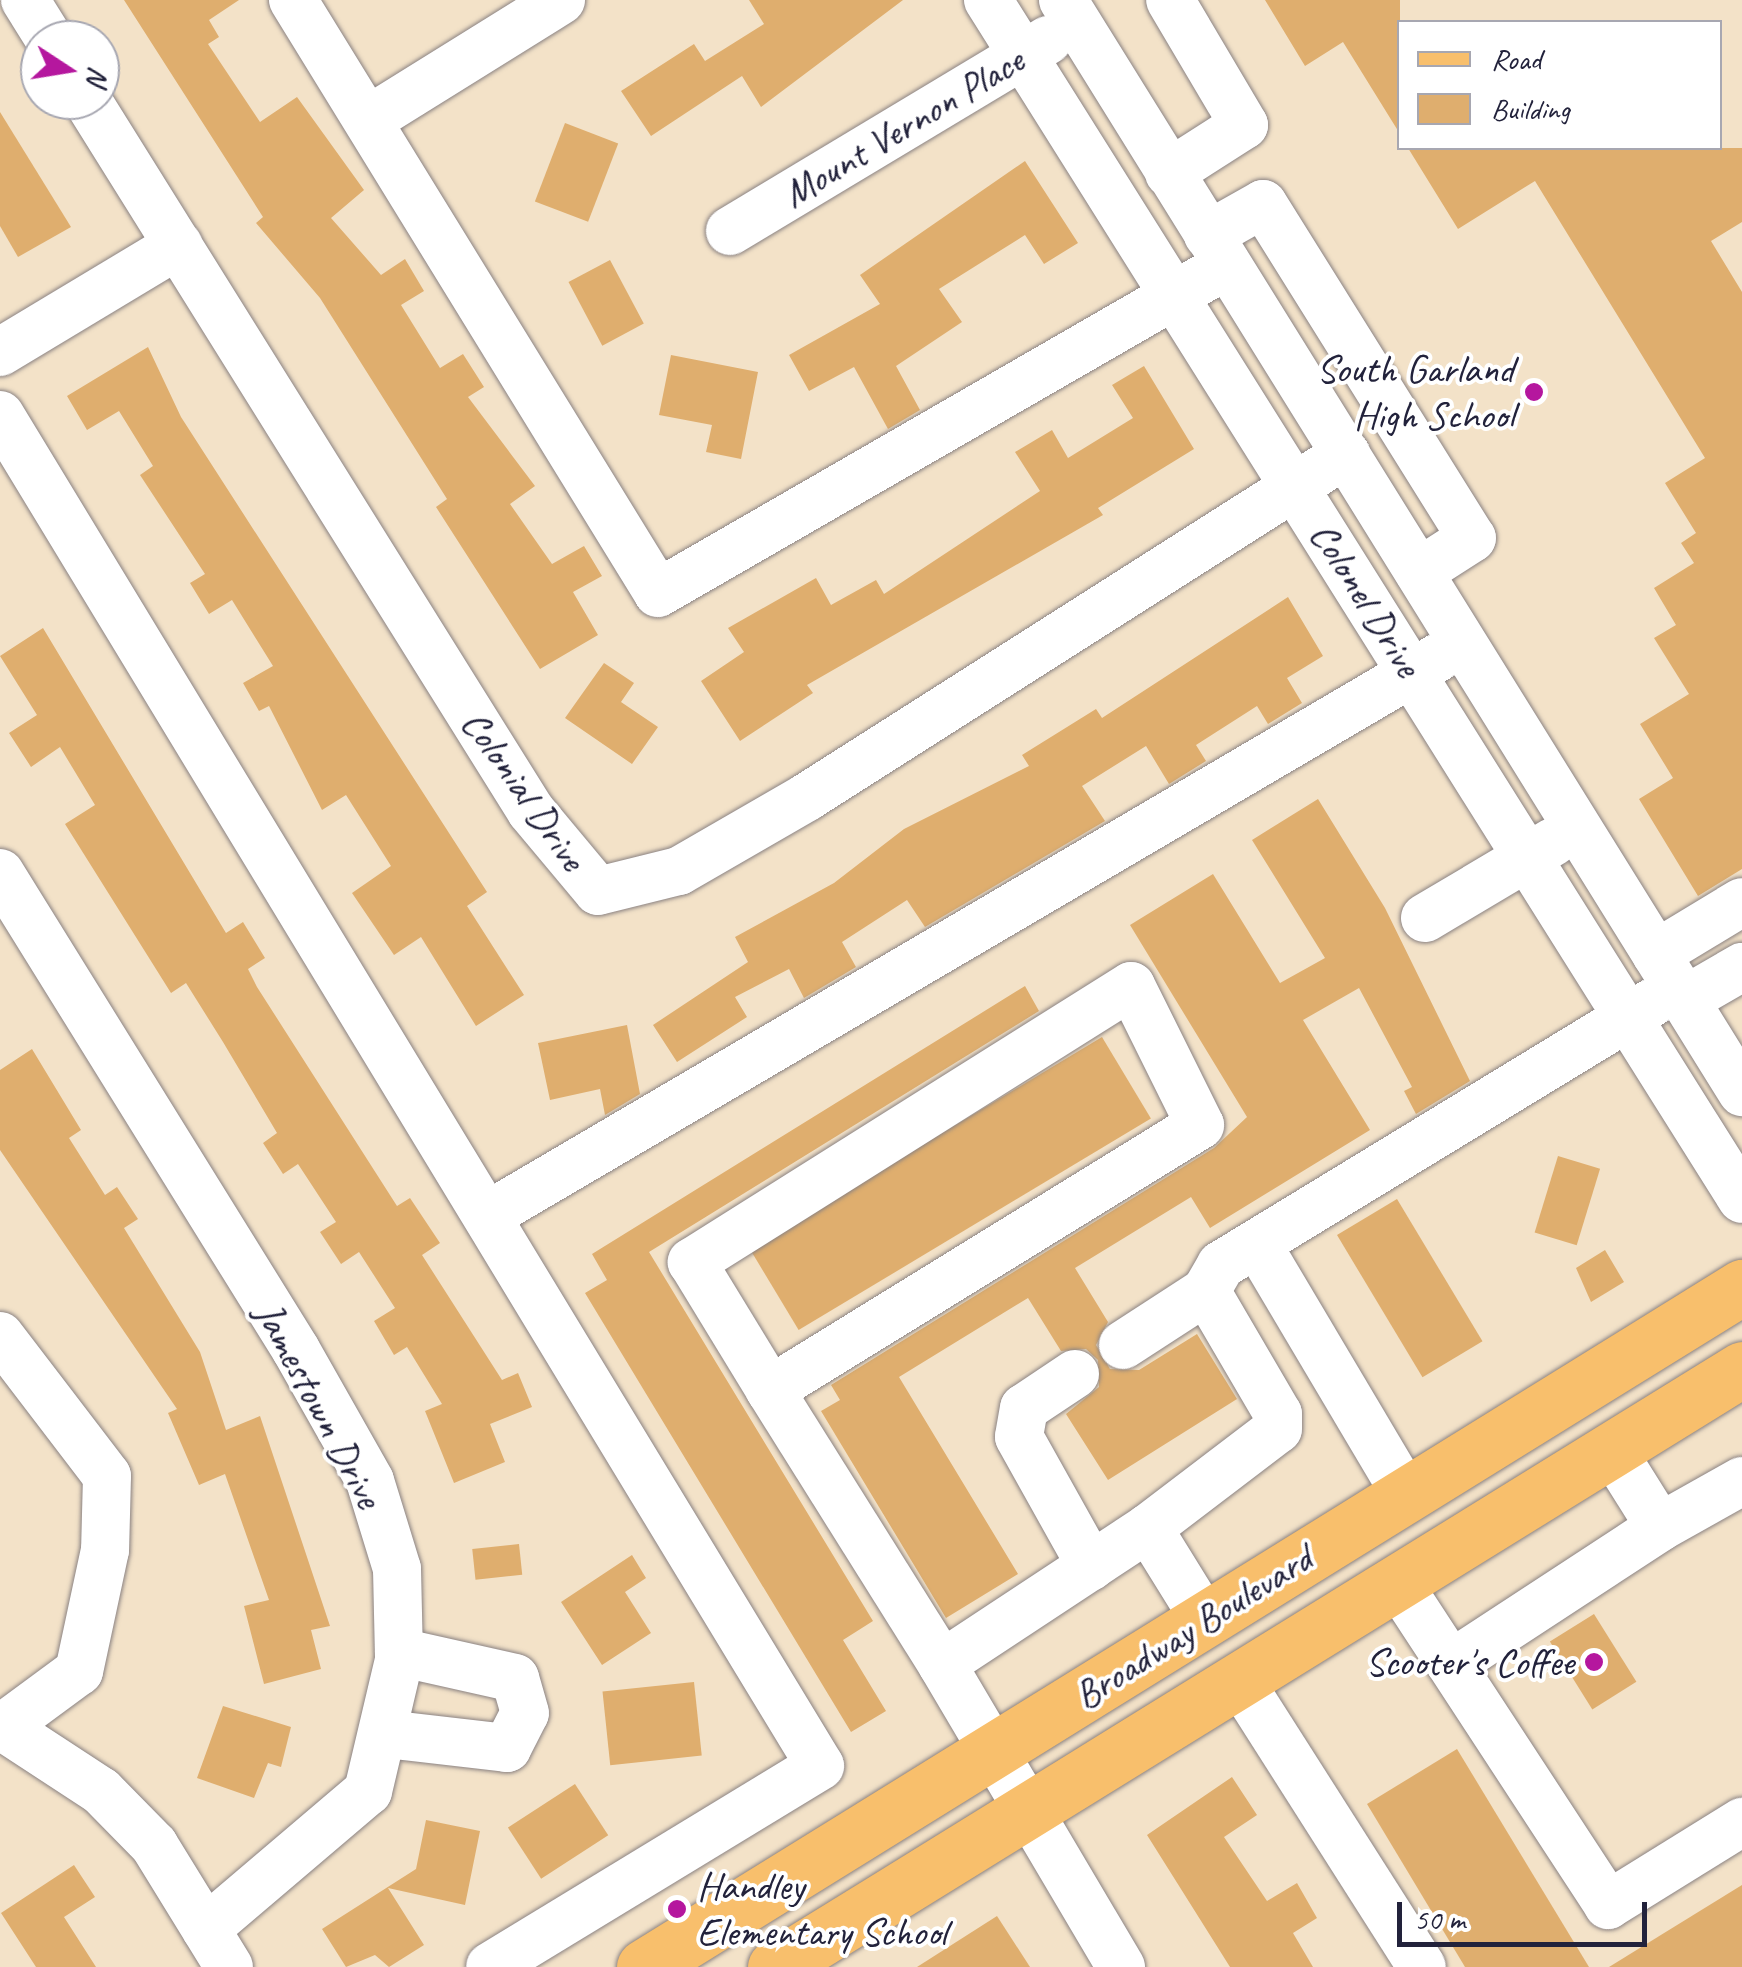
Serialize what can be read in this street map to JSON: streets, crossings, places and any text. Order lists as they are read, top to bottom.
{
  "streets": {
    "main road": ["Broadway Boulevard"],
    "street": [
      "Mount Vernon Place",
      "Colonel Drive",
      "Colonial Drive",
      "Jamestown Drive"
    ]
  },
  "crossings": [
    ["Mount Vernon Place", "Colonel Drive"],
    ["Colonel Drive", "Colonial Drive"]
  ],
  "places": ["South Garland High School", "Scooter's Coffee", "Handley Elementary School"],
  "legend": ["Road", "Building"],
  "scale_bar": "50 m",
  "north": "right"
}
